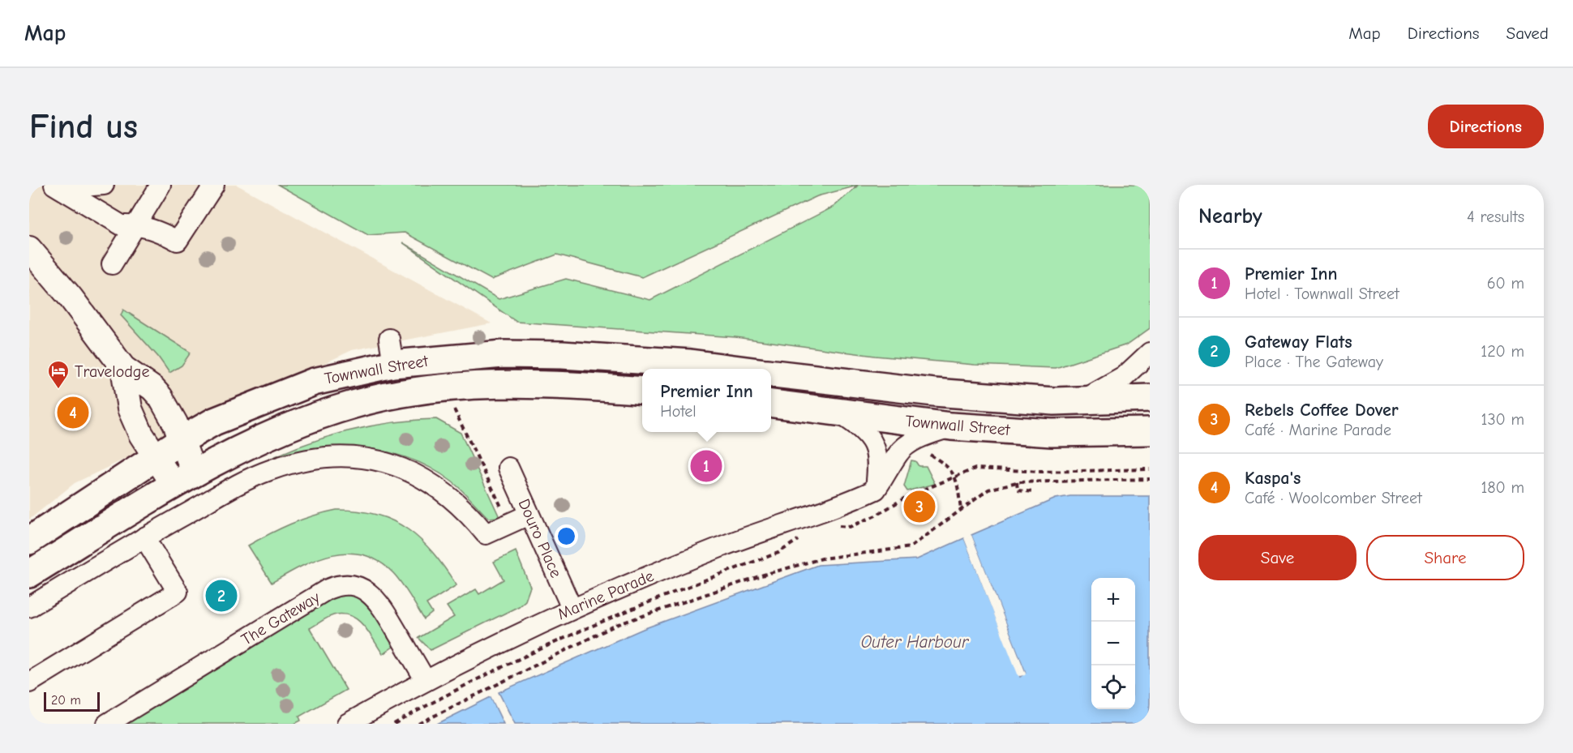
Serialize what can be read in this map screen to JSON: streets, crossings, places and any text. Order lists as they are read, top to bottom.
{
  "streets": {
    "highway": ["Townwall Street"],
    "street": ["Douro Place", "Marine Parade", "The Gateway"]
  },
  "crossings": [
    ["Douro Place", "Marine Parade"],
    ["Marine Parade", "The Gateway"]
  ],
  "water": ["Outer Harbour"],
  "places": {
    "hotel": ["Travelodge"]
  },
  "scale_bar": "20 m",
  "page": {
    "header": "Map",
    "nav": ["Map", "Directions", "Saved"],
    "buttons": [
      "Directions",
      ["Save", "Share"]
    ],
    "title": "Find us",
    "heading": ["Nearby", "4 results"],
    "list": [
      {
        "mark": "1",
        "name": "Premier Inn",
        "note": "Hotel · Townwall Street",
        "value": "60 m"
      },
      {
        "mark": "2",
        "name": "Gateway Flats",
        "note": "Place · The Gateway",
        "value": "120 m"
      },
      {
        "mark": "3",
        "name": "Rebels Coffee Dover",
        "note": "Café · Marine Parade",
        "value": "130 m"
      },
      {
        "mark": "4",
        "name": "Kaspa's",
        "note": "Café · Woolcomber Street",
        "value": "180 m"
      }
    ],
    "popup": ["Premier Inn", "Hotel"],
    "pins": [
      "4",
      "1",
      "3",
      "2"
    ],
    "map_buttons": ["+", "−"],
    "scale": "20 m"
  }
}
